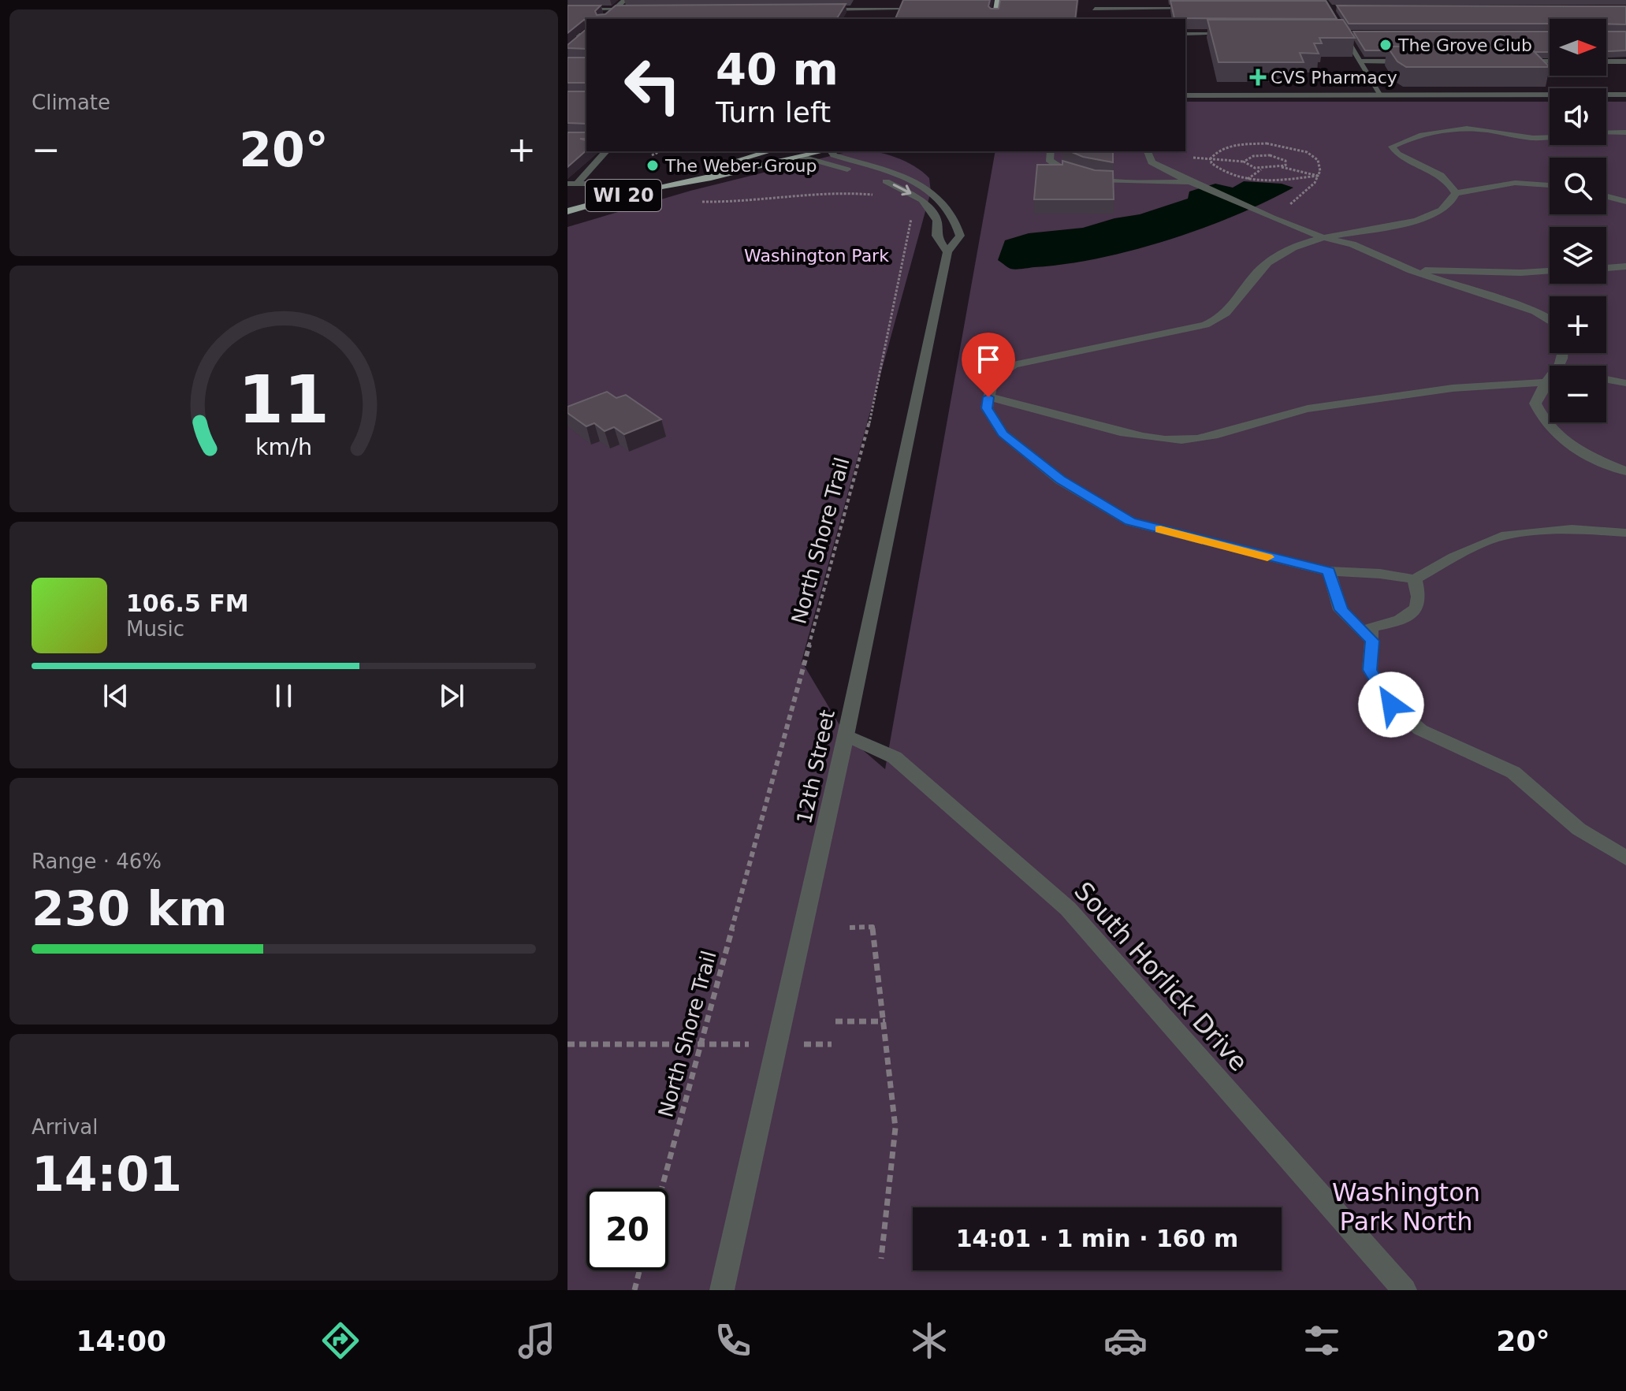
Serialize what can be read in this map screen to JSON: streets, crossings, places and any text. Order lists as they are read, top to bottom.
{
  "streets": {
    "main road": ["WI 20"],
    "street": ["12th Street", "South Horlick Drive"],
    "path": ["North Shore Trail"]
  },
  "crossings": [
    ["12th Street", "South Horlick Drive"]
  ],
  "parks": ["Washington Park", "Washington Park North"],
  "places": {
    "other": ["The Grove Club", "The Weber Group"],
    "health": ["CVS Pharmacy"]
  },
  "north": "right",
  "page": {
    "tile": [
      "Climate",
      ["Range · 46%", "230 km"],
      ["Arrival", "14:01"]
    ],
    "map_buttons": ["+", "−"],
    "turn": ["40 m", "Turn left"],
    "heat": ["−", "20°", "+"],
    "song": ["106.5 FM", "Music"],
    "limit": "20",
    "trip": "14:01 · 1 min · 160 m",
    "tabs": ["14:00", "20°"],
    "gauge": ["11", "km/h"]
  }
}
